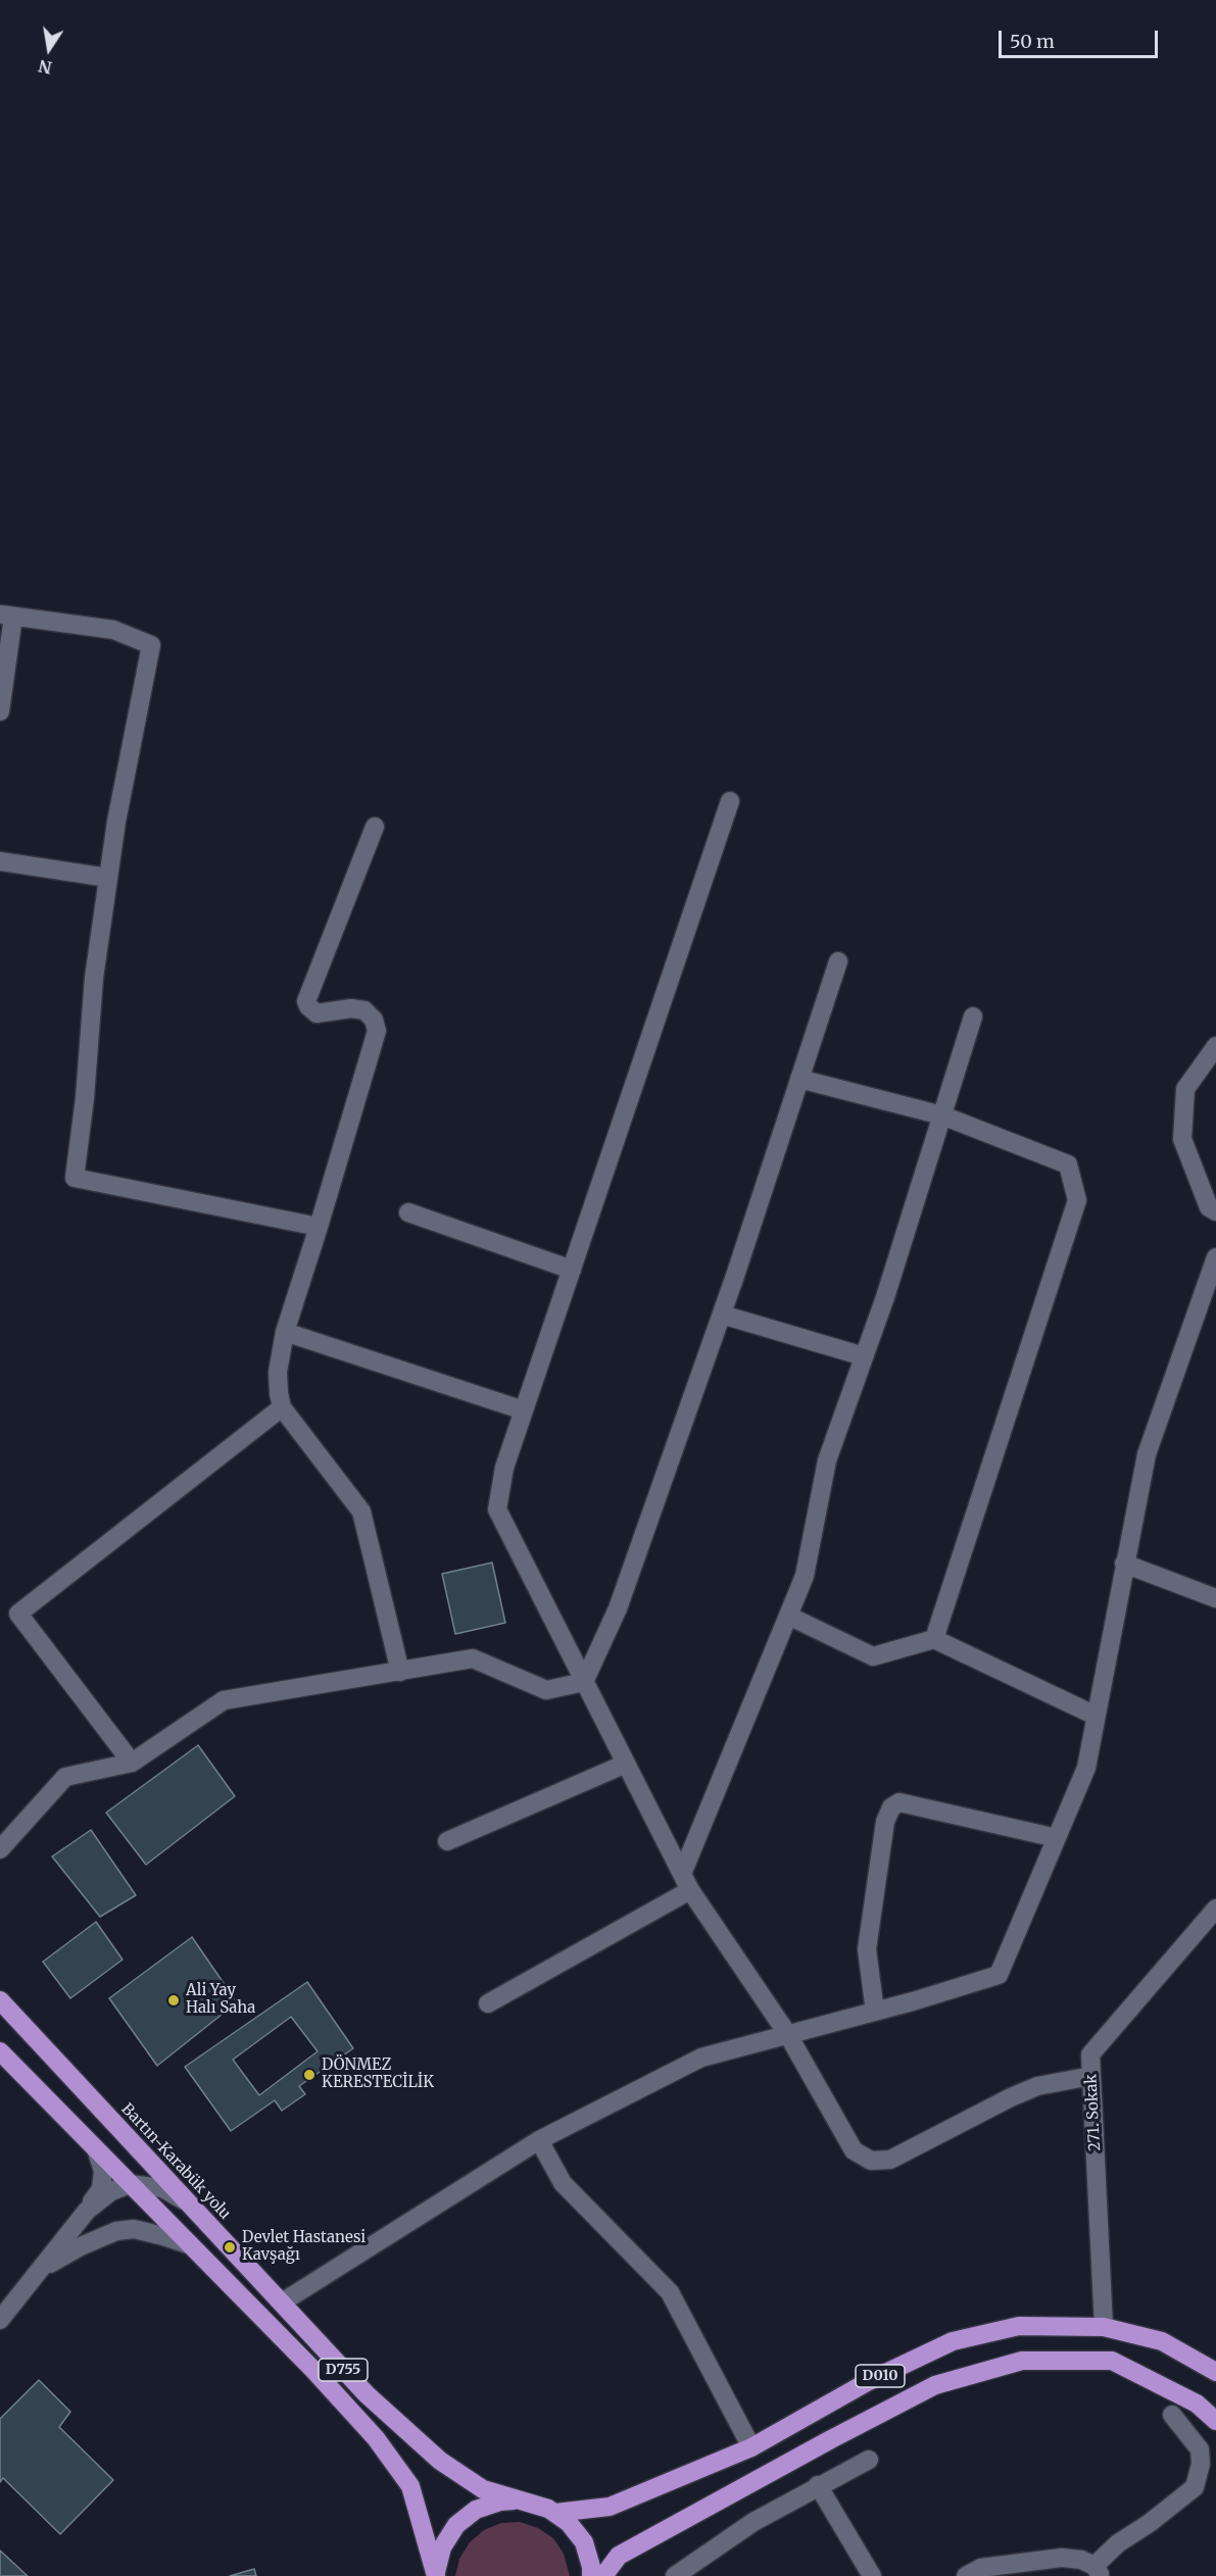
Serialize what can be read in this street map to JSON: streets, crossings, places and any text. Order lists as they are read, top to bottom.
{
  "streets": {
    "highway": ["Bartın-Karabük yolu", "D755", "D010"],
    "street": ["271. Sokak"]
  },
  "crossings": [
    ["271. Sokak", "D010"],
    ["Bartın-Karabük yolu", "D010"]
  ],
  "places": ["Ali Yay Halı Saha", "DÖNMEZ KERESTECİLİK", "Devlet Hastanesi Kavşağı"],
  "scale_bar": "50 m",
  "north": "bottom"
}
